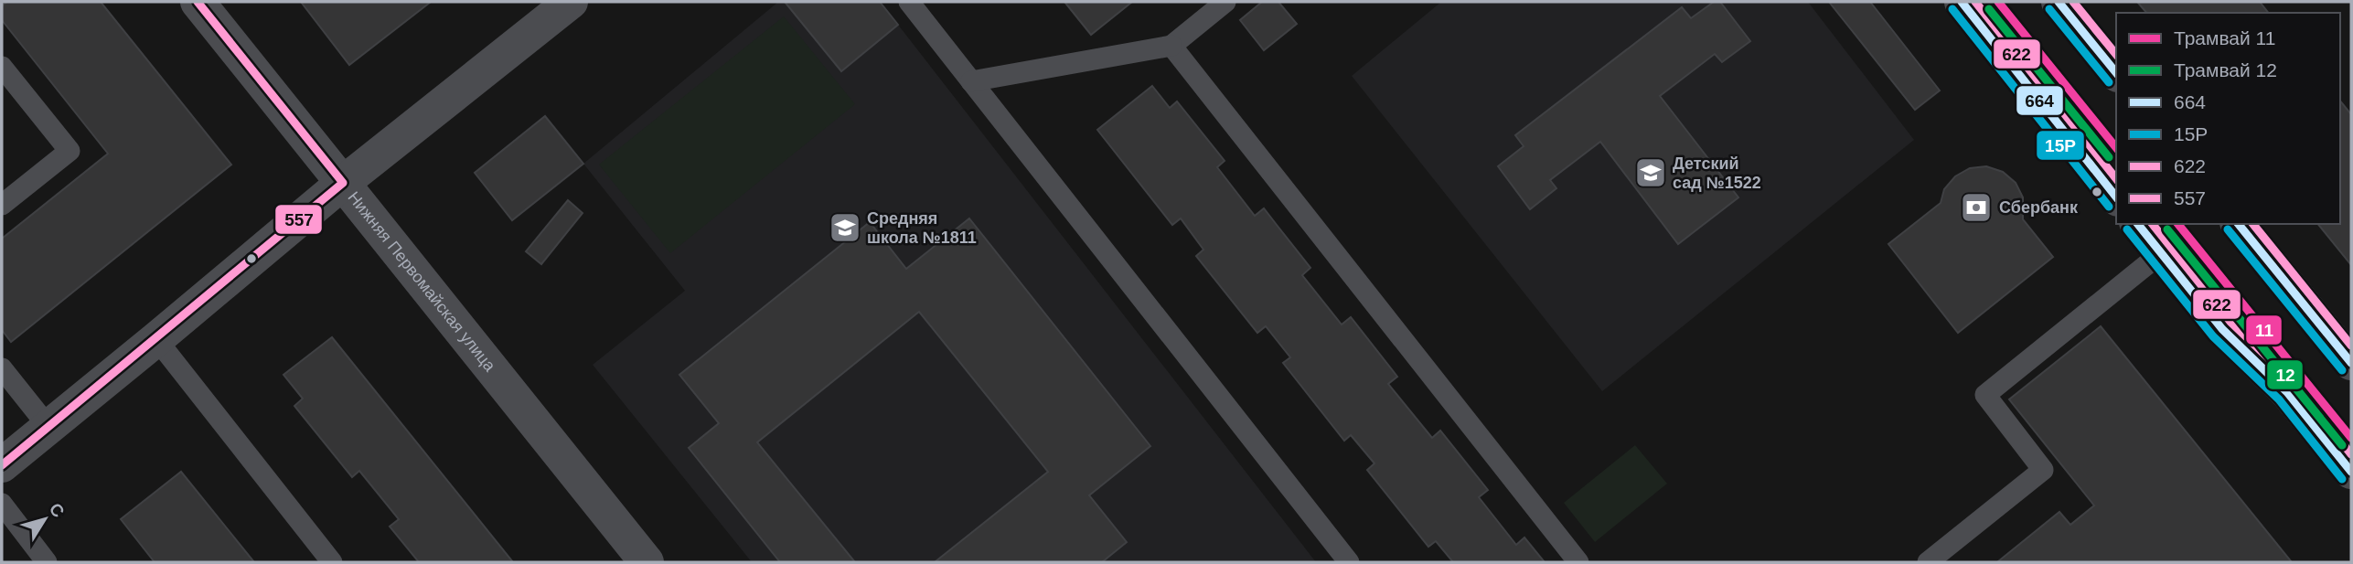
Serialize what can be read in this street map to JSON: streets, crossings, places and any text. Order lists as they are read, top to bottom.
{
  "streets": {
    "street": ["Нижняя Первомайская улица"]
  },
  "places": {
    "school or university": ["Детский сад №1522", "Средняя школа №1811"],
    "bank": ["Сбербанк"]
  },
  "lines": [
    "tram line 11",
    "transit line 664",
    "transit line 622",
    "transit line 557",
    "tram line 12",
    "transit line 15Р"
  ],
  "legend": [
    "Трамвай 11",
    "Трамвай 12",
    "664",
    "15Р",
    "622",
    "557"
  ],
  "north": "top right"
}
